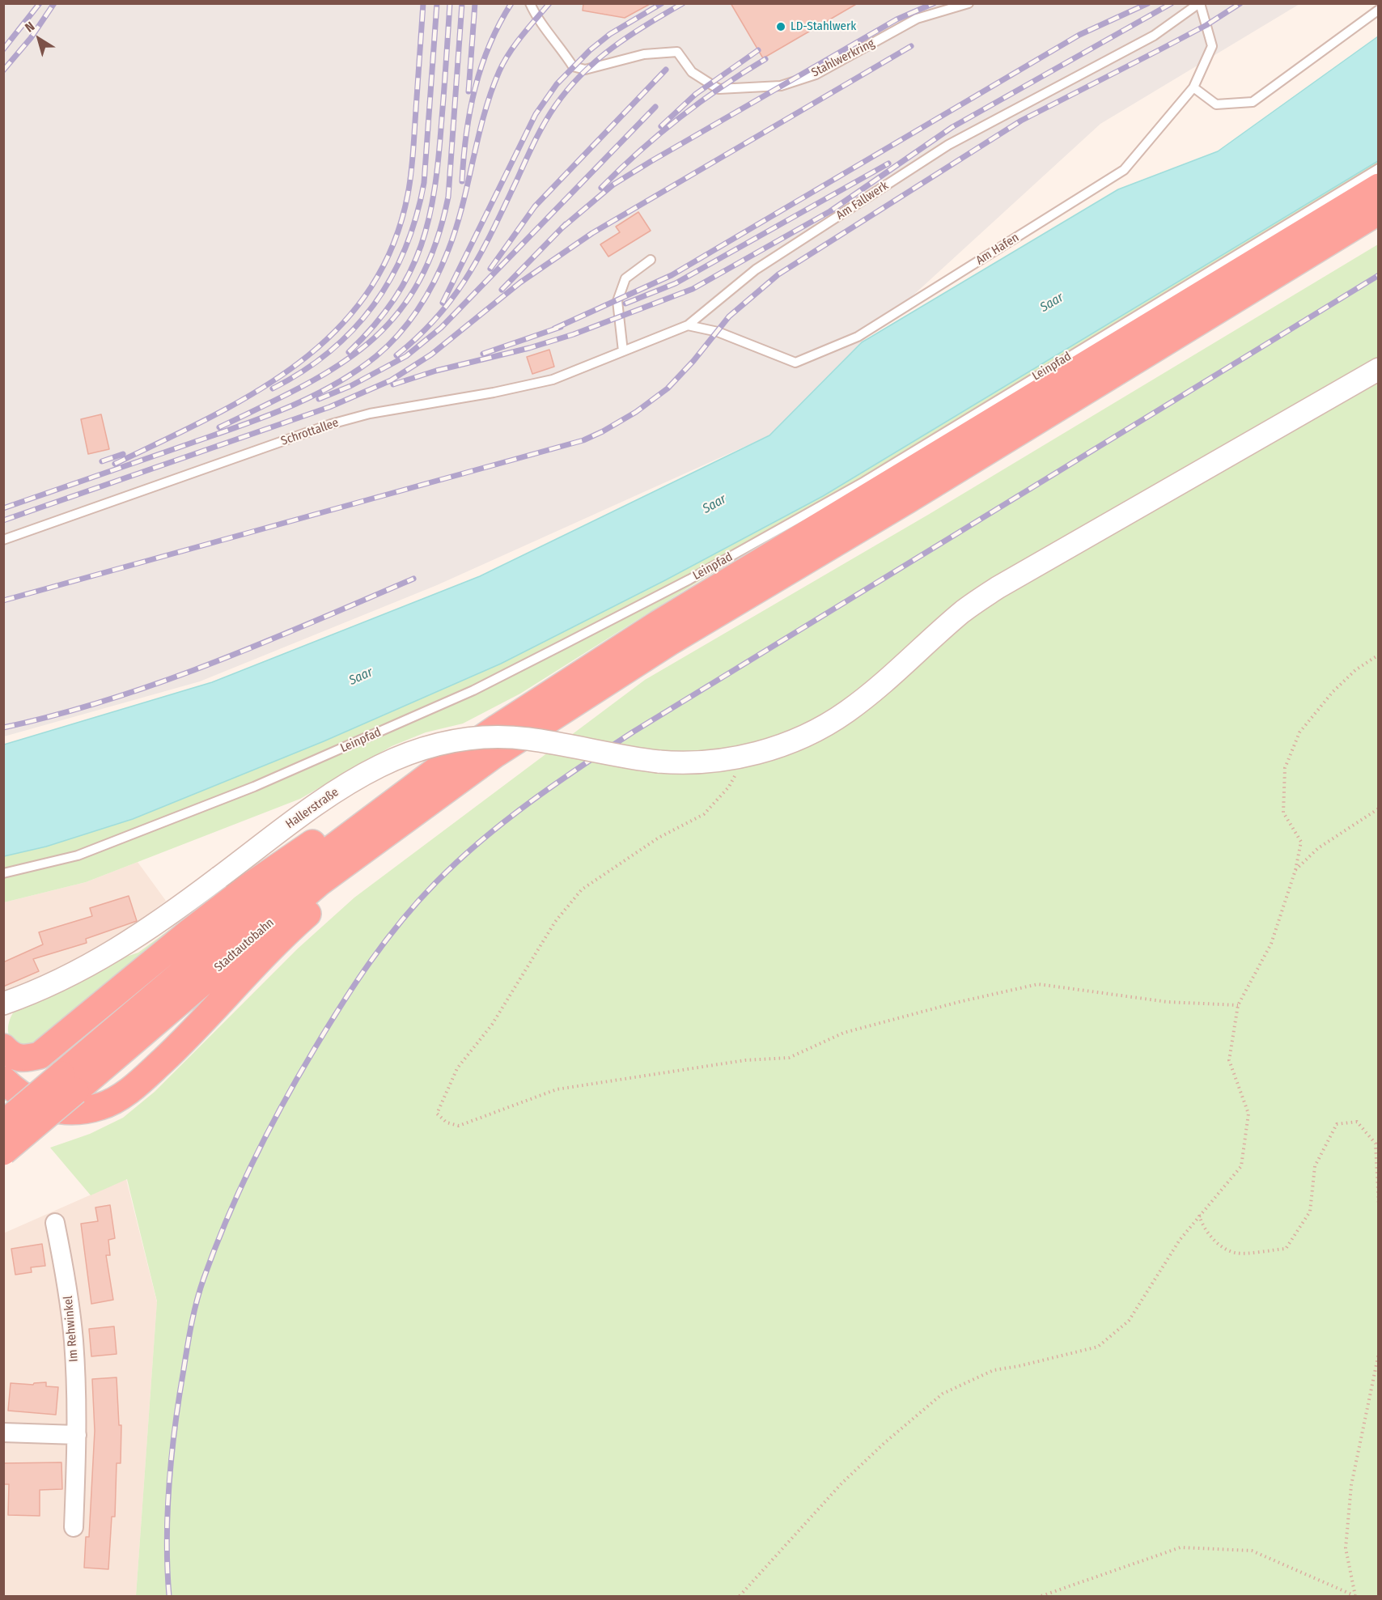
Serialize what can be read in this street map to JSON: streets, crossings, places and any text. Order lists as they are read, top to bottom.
{
  "streets": {
    "highway": ["Stadtautobahn"],
    "street": ["Hallerstraße", "Im Rehwinkel"],
    "lane": [
      "Stahlwerkring",
      "Am Fallwerk",
      "Am Hafen",
      "Leinpfad",
      "Schrottallee"
    ]
  },
  "crossings": [
    ["Am Fallwerk", "Am Hafen"],
    ["Am Fallwerk", "Schrottallee"]
  ],
  "water": ["Saar"],
  "places": ["LD-Stahlwerk"],
  "north": "top left"
}
